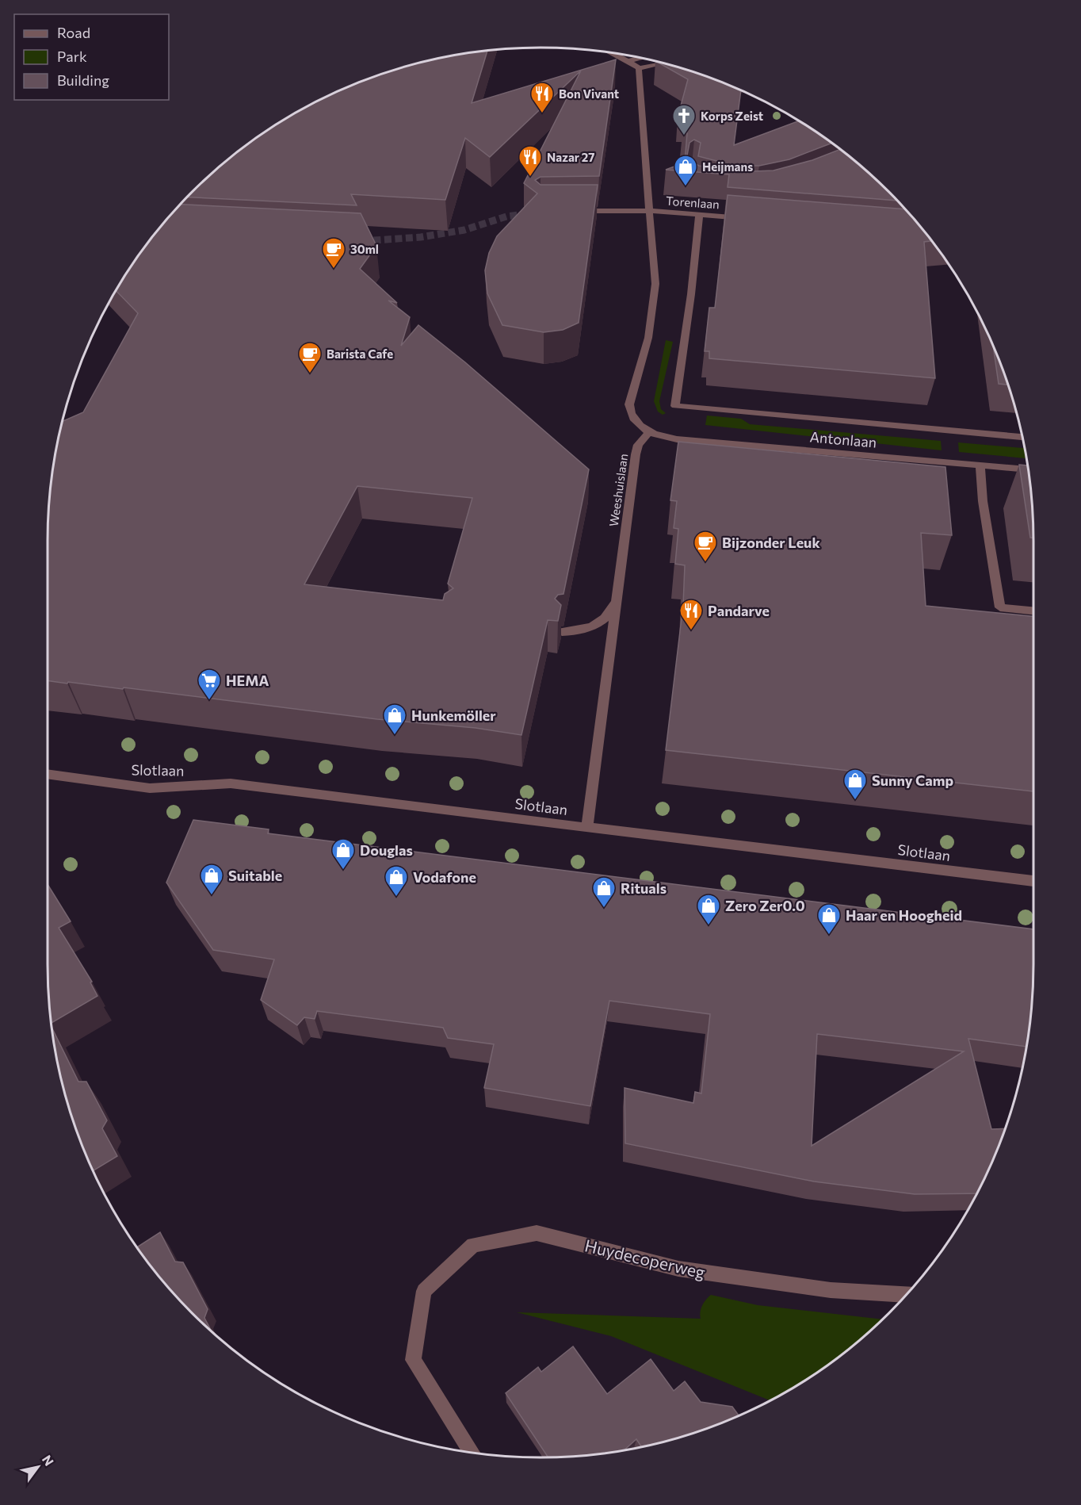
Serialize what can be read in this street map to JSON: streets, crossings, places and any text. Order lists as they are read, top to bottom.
{
  "streets": {
    "street": [
      "Torenlaan",
      "Antonlaan",
      "Weeshuislaan",
      "Slotlaan",
      "Huydecoperweg"
    ]
  },
  "crossings": [
    ["Antonlaan", "Weeshuislaan"],
    ["Weeshuislaan", "Slotlaan"]
  ],
  "places": {
    "restaurant": ["Bon Vivant", "Nazar 27", "Pandarve"],
    "church": ["Korps Zeist"],
    "shop": [
      "Heijmans",
      "Hunkemöller",
      "Sunny Camp",
      "Douglas",
      "Suitable",
      "Vodafone",
      "Rituals",
      "Zero Zer0.0",
      "Haar en Hoogheid"
    ],
    "cafe": ["30ml", "Barista Cafe", "Bijzonder Leuk"],
    "supermarket": ["HEMA"]
  },
  "legend": ["Road", "Park", "Building"],
  "north": "top right"
}
